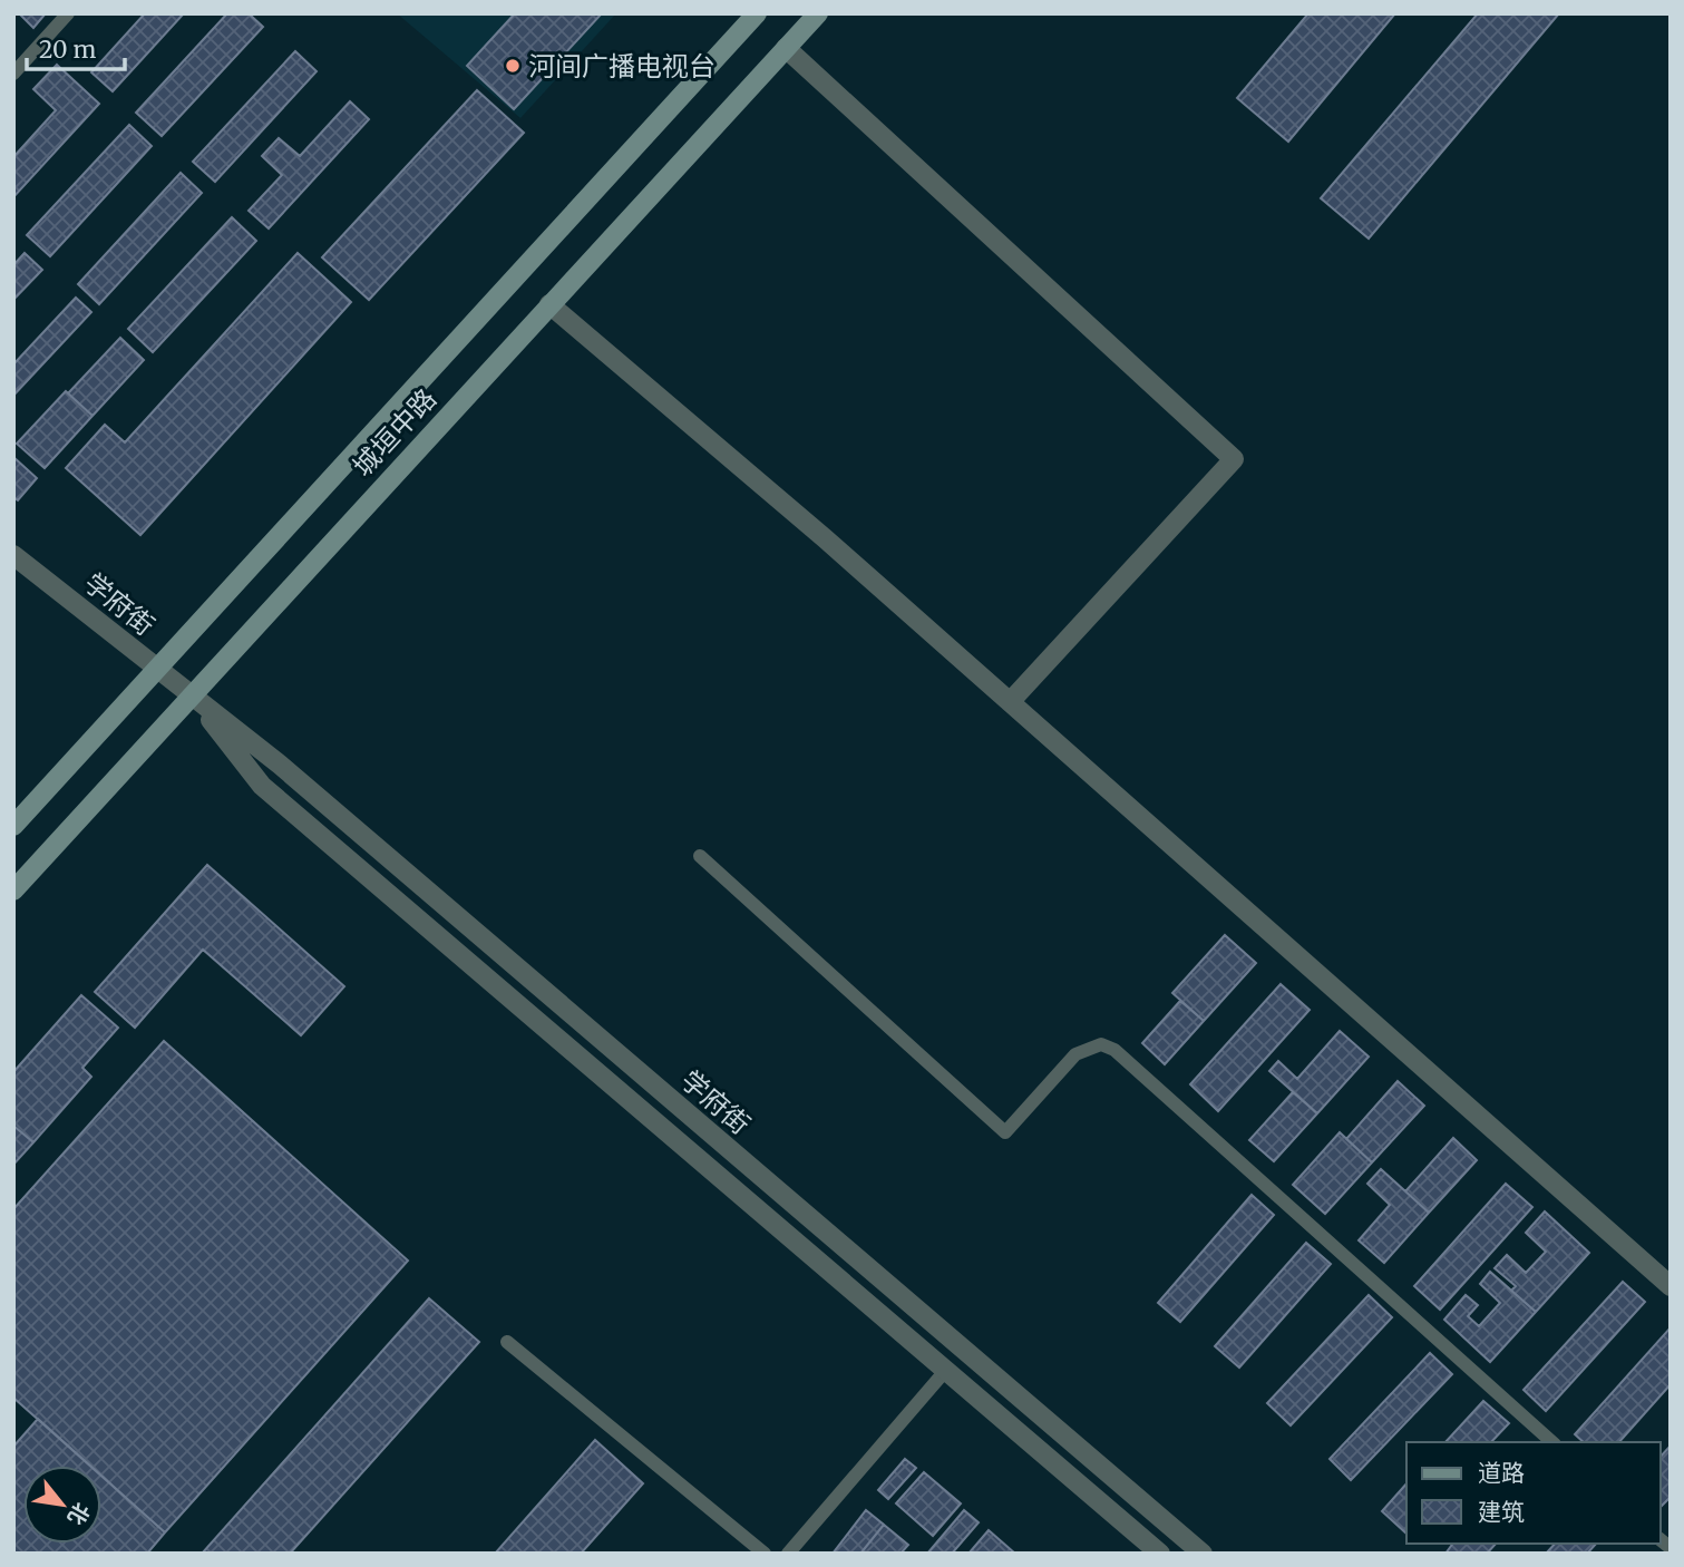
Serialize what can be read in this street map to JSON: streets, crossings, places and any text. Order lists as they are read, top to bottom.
{
  "streets": {
    "main road": ["城垣中路"],
    "street": ["学府街"]
  },
  "crossings": [
    ["城垣中路", "学府街"]
  ],
  "places": ["河间广播电视台"],
  "legend": ["道路", "建筑"],
  "scale_bar": "20 m",
  "north": "bottom right"
}
